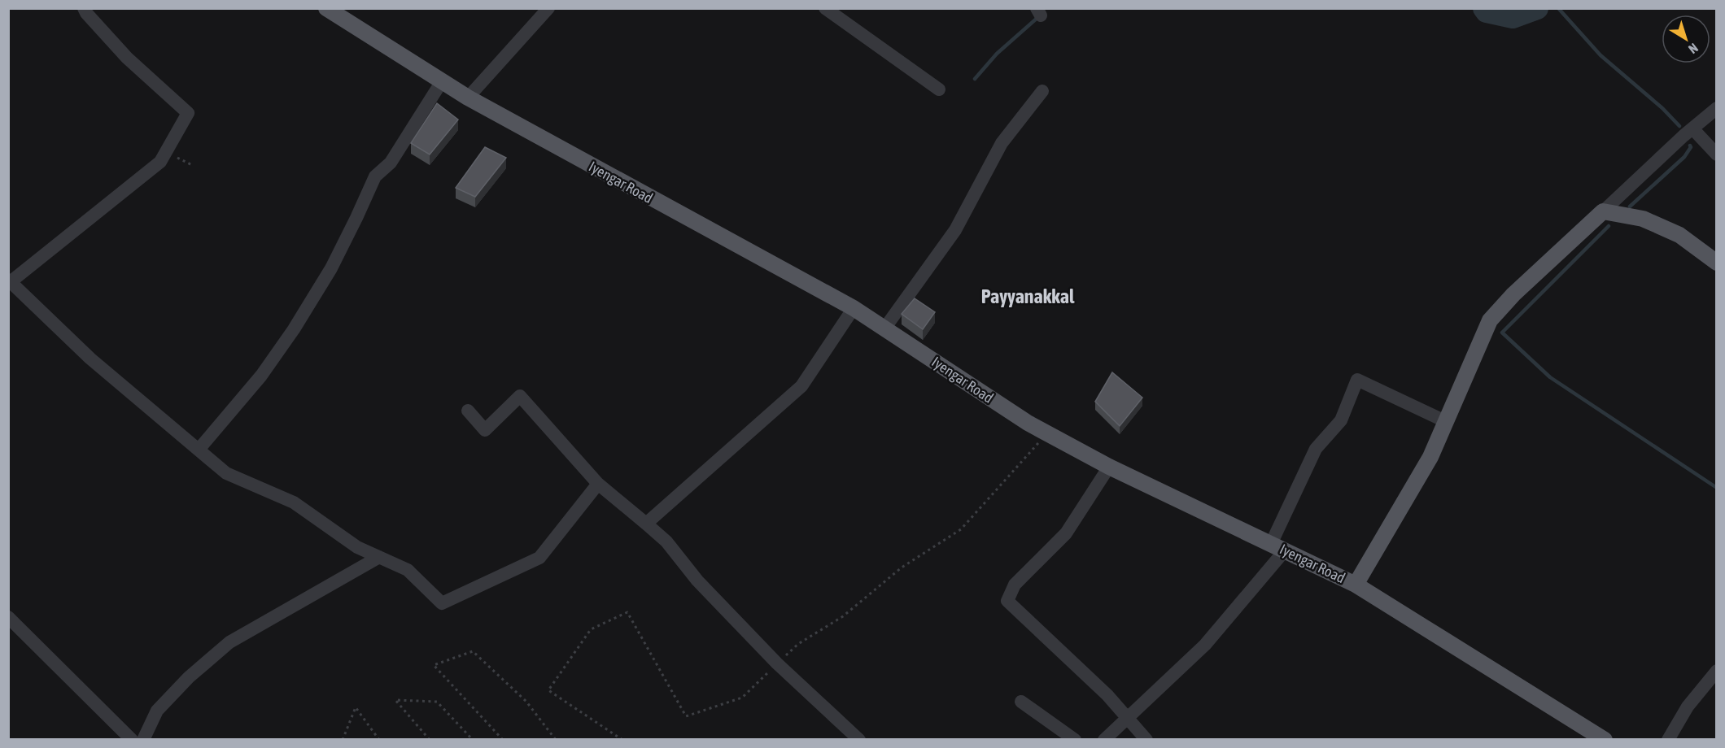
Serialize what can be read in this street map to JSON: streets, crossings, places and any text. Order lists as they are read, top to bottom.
{
  "streets": {
    "main road": ["Iyengar Road"]
  },
  "districts": ["Payyanakkal"],
  "north": "bottom right"
}
